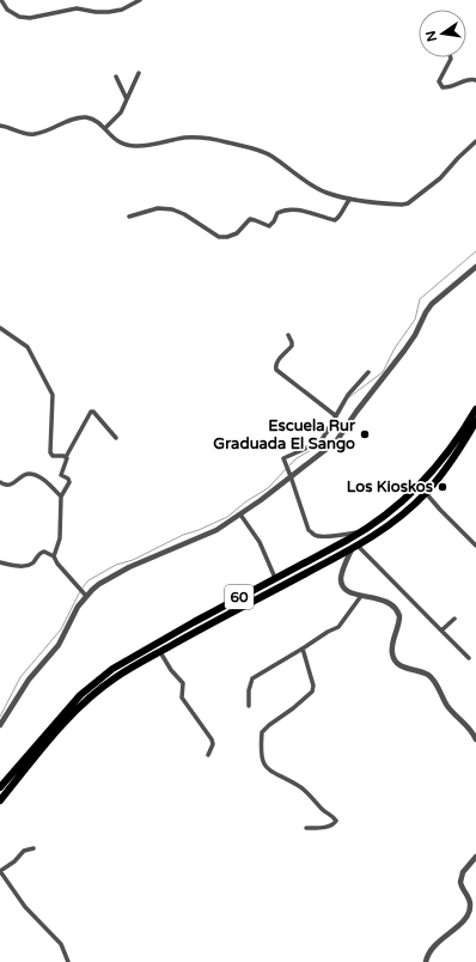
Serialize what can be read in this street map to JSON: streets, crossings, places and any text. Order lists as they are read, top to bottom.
{
  "streets": {
    "highway": ["60"]
  },
  "places": ["Escuela Rur Graduada El Sango", "Los Kioskos"],
  "north": "left"
}
